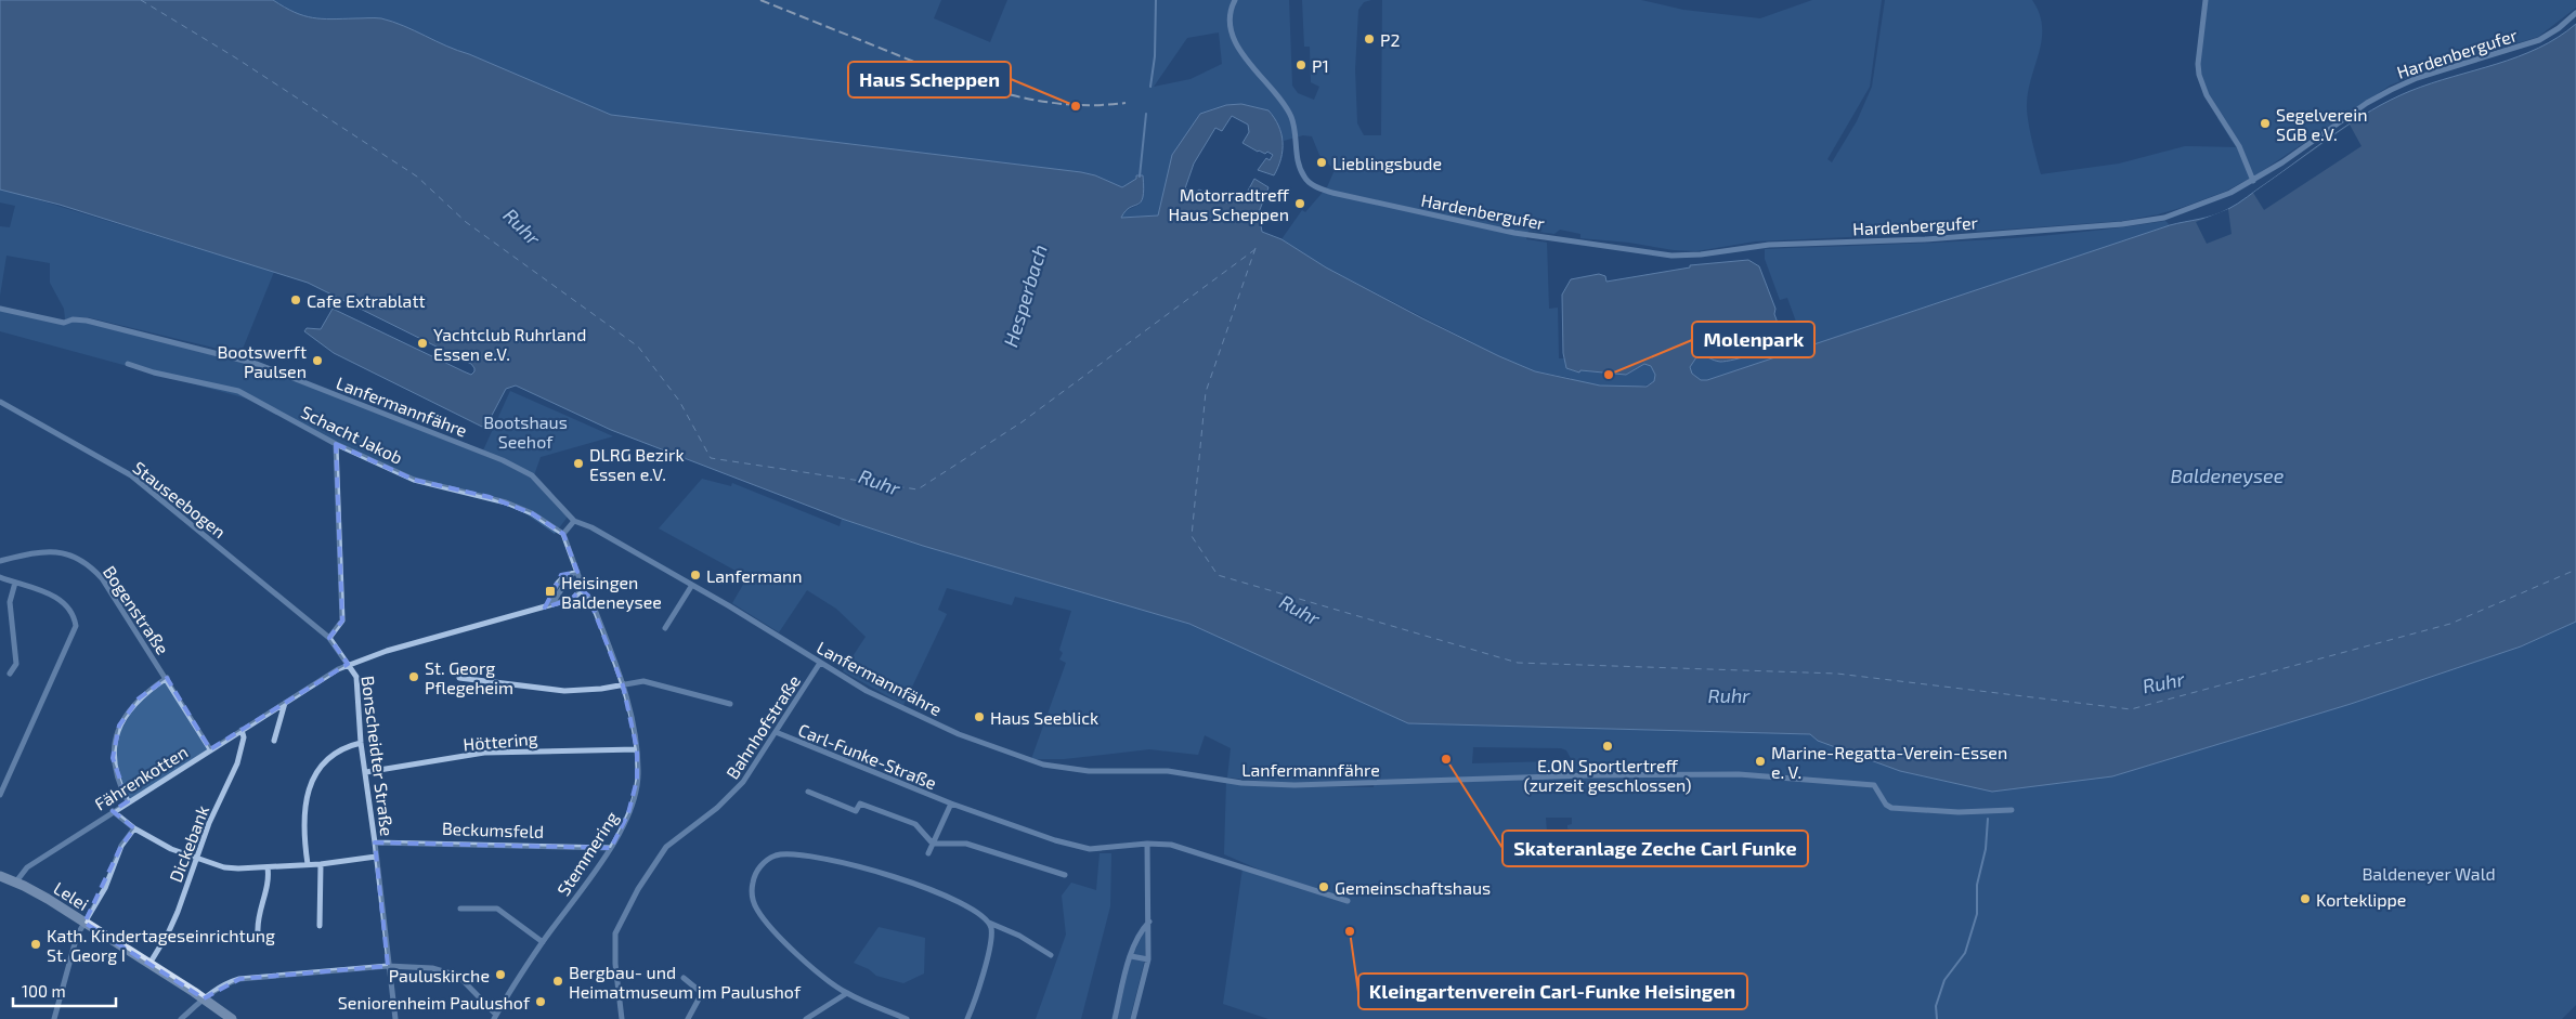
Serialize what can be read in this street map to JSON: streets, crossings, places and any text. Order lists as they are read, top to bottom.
{
  "streets": {
    "street": [
      "Hardenbergufer",
      "Lanfermannfähre",
      "Schacht Jakob",
      "Stauseebogen",
      "Bogenstraße",
      "Bahnhofstraße",
      "Höttering",
      "Bonscheidter Straße",
      "Carl-Funke-Straße",
      "Fährenkotten",
      "Beckumsfeld",
      "Dickebank",
      "Stemmering",
      "Lelei"
    ]
  },
  "crossings": [
    ["Lanfermannfähre", "Bahnhofstraße"],
    ["Schacht Jakob", "Stemmering"],
    ["Stauseebogen", "Bonscheidter Straße"],
    ["Bogenstraße", "Fährenkotten"],
    ["Bahnhofstraße", "Carl-Funke-Straße"],
    ["Höttering", "Bonscheidter Straße"],
    ["Höttering", "Stemmering"],
    ["Bonscheidter Straße", "Fährenkotten"],
    ["Bonscheidter Straße", "Beckumsfeld"],
    ["Fährenkotten", "Dickebank"],
    ["Fährenkotten", "Stemmering"],
    ["Fährenkotten", "Lelei"],
    ["Beckumsfeld", "Stemmering"],
    ["Dickebank", "Lelei"]
  ],
  "water": ["Ruhr", "Hesperbach", "Baldeneysee"],
  "parks": ["Bootshaus Seehof", "Baldeneyer Wald"],
  "places": {
    "other": [
      "P2",
      "P1",
      "Haus Scheppen",
      "Segelverein SGB e.V.",
      "Lieblingsbude",
      "Motorradtreff Haus Scheppen",
      "Cafe Extrablatt",
      "Yachtclub Ruhrland Essen e.V.",
      "Bootswerft Paulsen",
      "Molenpark",
      "DLRG Bezirk Essen e.V.",
      "Lanfermann",
      "St. Georg Pflegeheim",
      "Haus Seeblick",
      "E.ON Sportlertreff (zurzeit geschlossen)",
      "Skateranlage Zeche Carl Funke",
      "Marine-Regatta-Verein-Essen e. V.",
      "Gemeinschaftshaus",
      "Korteklippe",
      "Kleingartenverein Carl-Funke Heisingen",
      "Kath. Kindertageseinrichtung St. Georg I",
      "Pauluskirche",
      "Bergbau- und Heimatmuseum im Paulushof",
      "Seniorenheim Paulushof"
    ],
    "transit": ["Heisingen Baldeneysee"]
  },
  "scale_bar": "100 m"
}
